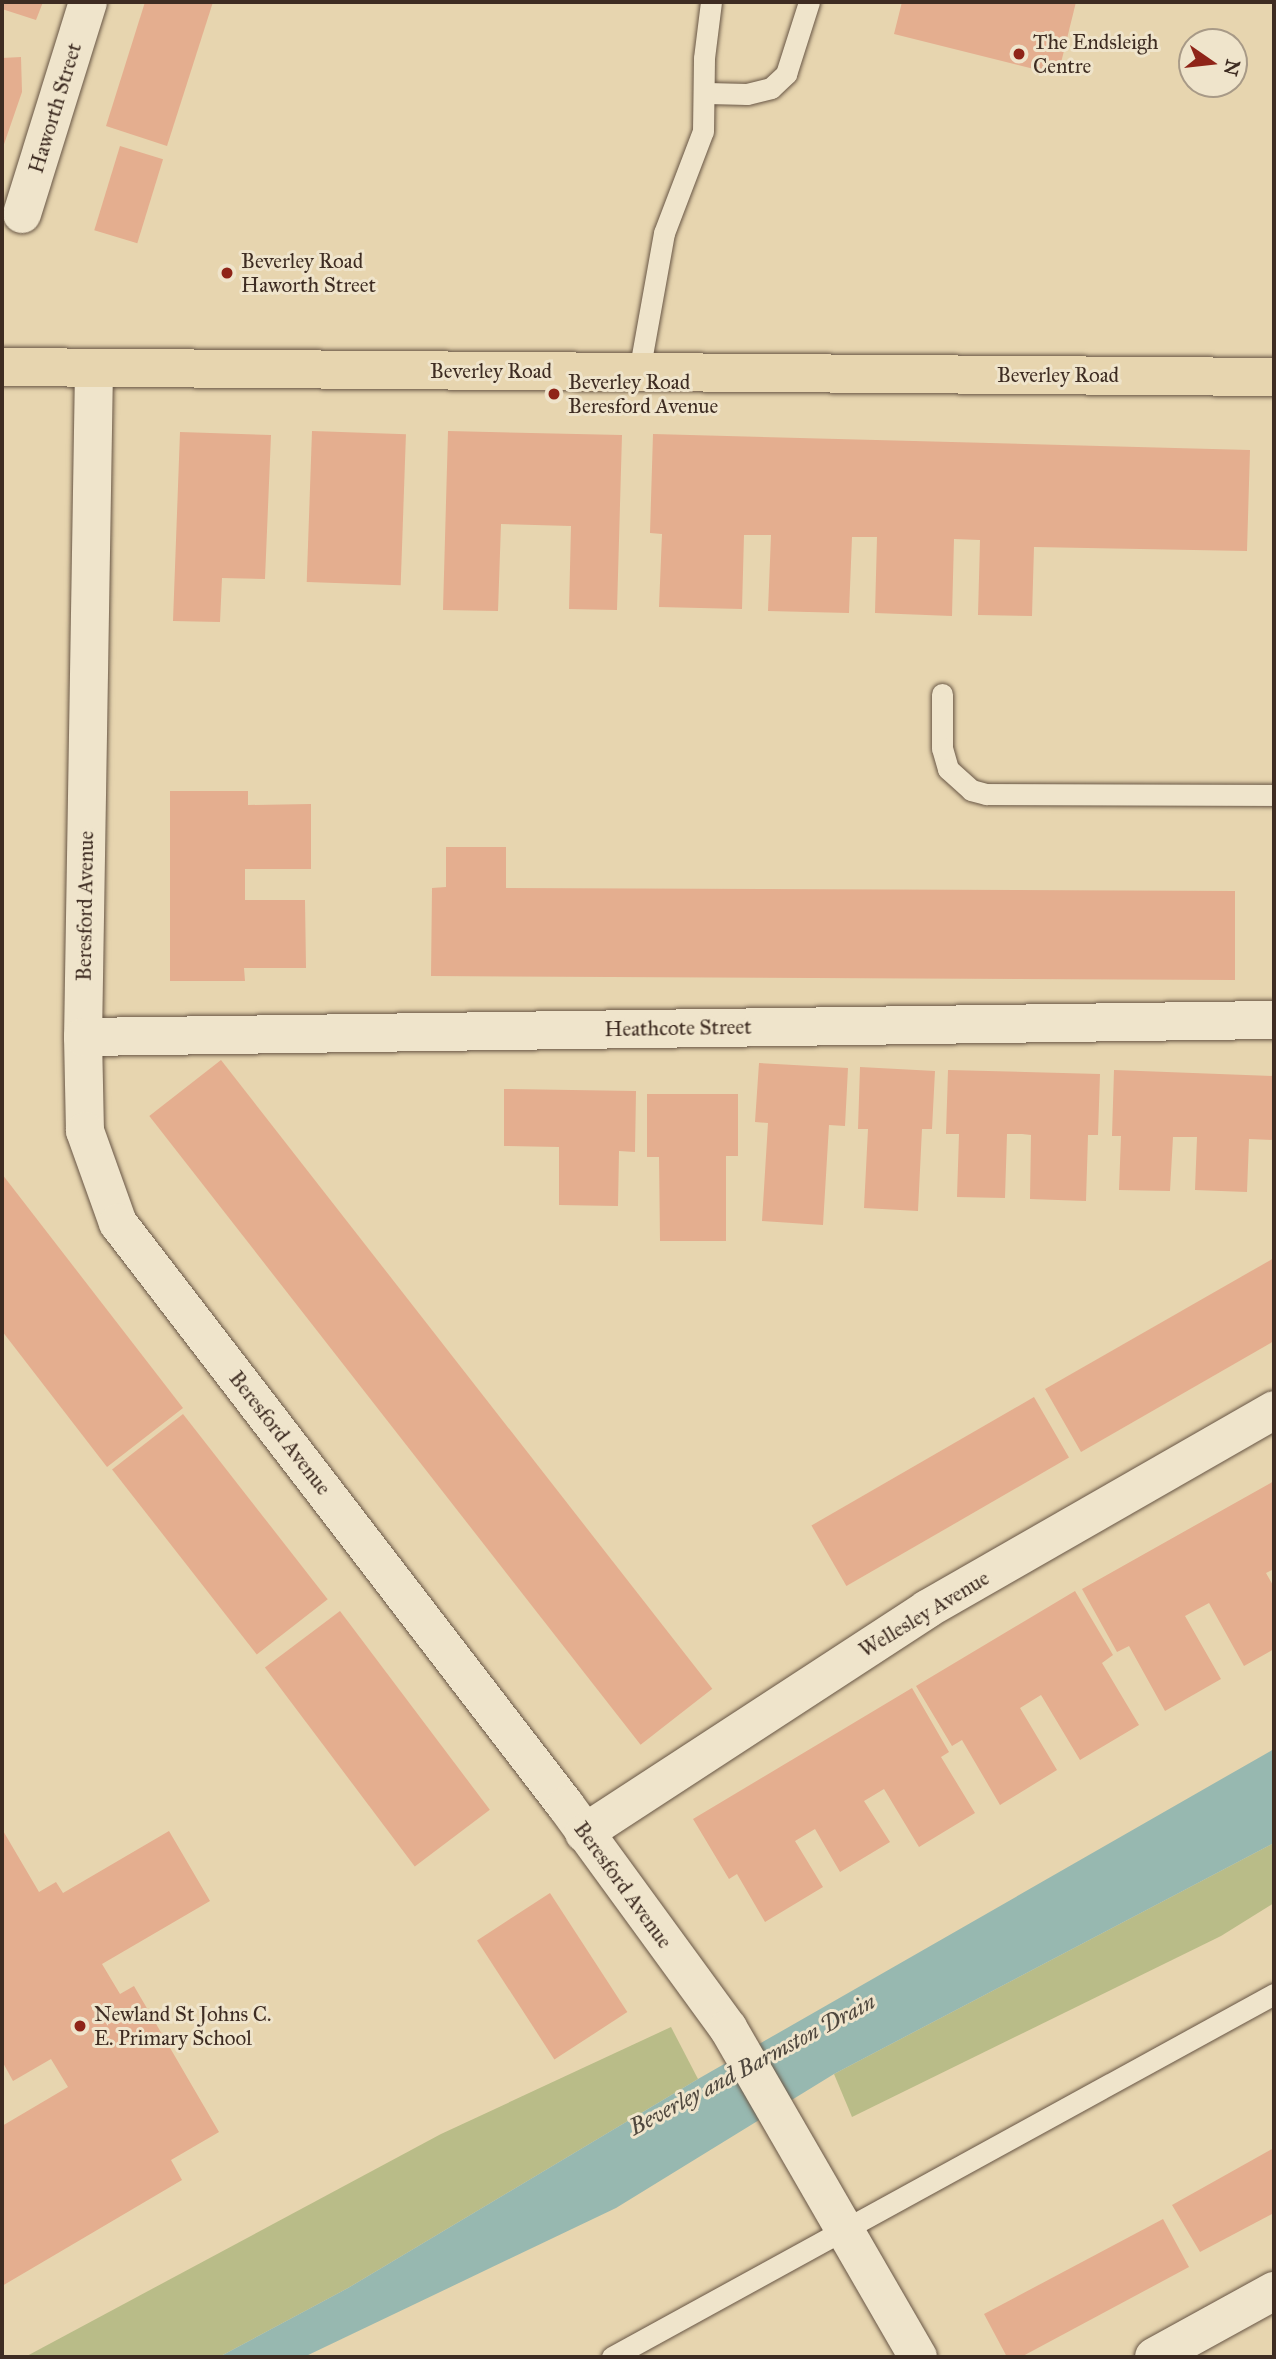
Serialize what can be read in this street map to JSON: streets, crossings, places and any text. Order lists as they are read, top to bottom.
{
  "streets": {
    "main road": ["Beverley Road"],
    "street": [
      "Haworth Street",
      "Beresford Avenue",
      "Heathcote Street",
      "Wellesley Avenue"
    ]
  },
  "crossings": [
    ["Beverley Road", "Beresford Avenue"],
    ["Beresford Avenue", "Heathcote Street"],
    ["Beresford Avenue", "Wellesley Avenue"]
  ],
  "water": ["Beverley and Barmston Drain"],
  "places": [
    "The Endsleigh Centre",
    "Beverley Road Haworth Street",
    "Beverley Road Beresford Avenue",
    "Newland St Johns C. E. Primary School"
  ],
  "north": "right"
}
